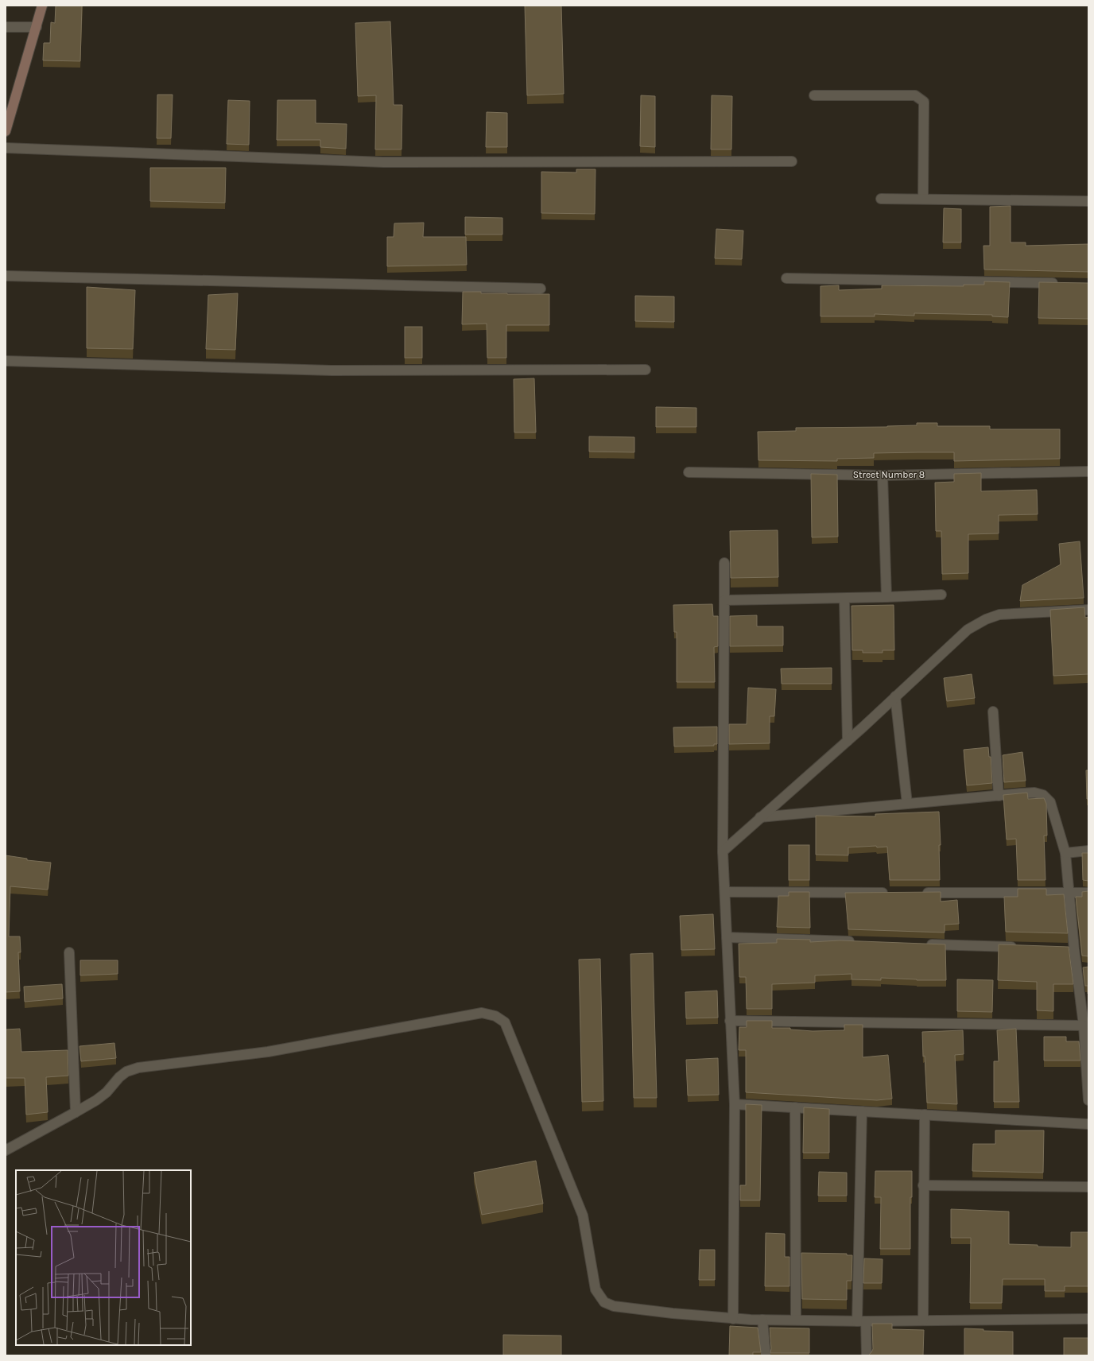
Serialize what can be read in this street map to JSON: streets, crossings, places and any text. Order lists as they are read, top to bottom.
{
  "streets": {
    "street": ["Street Number 8"]
  }
}
